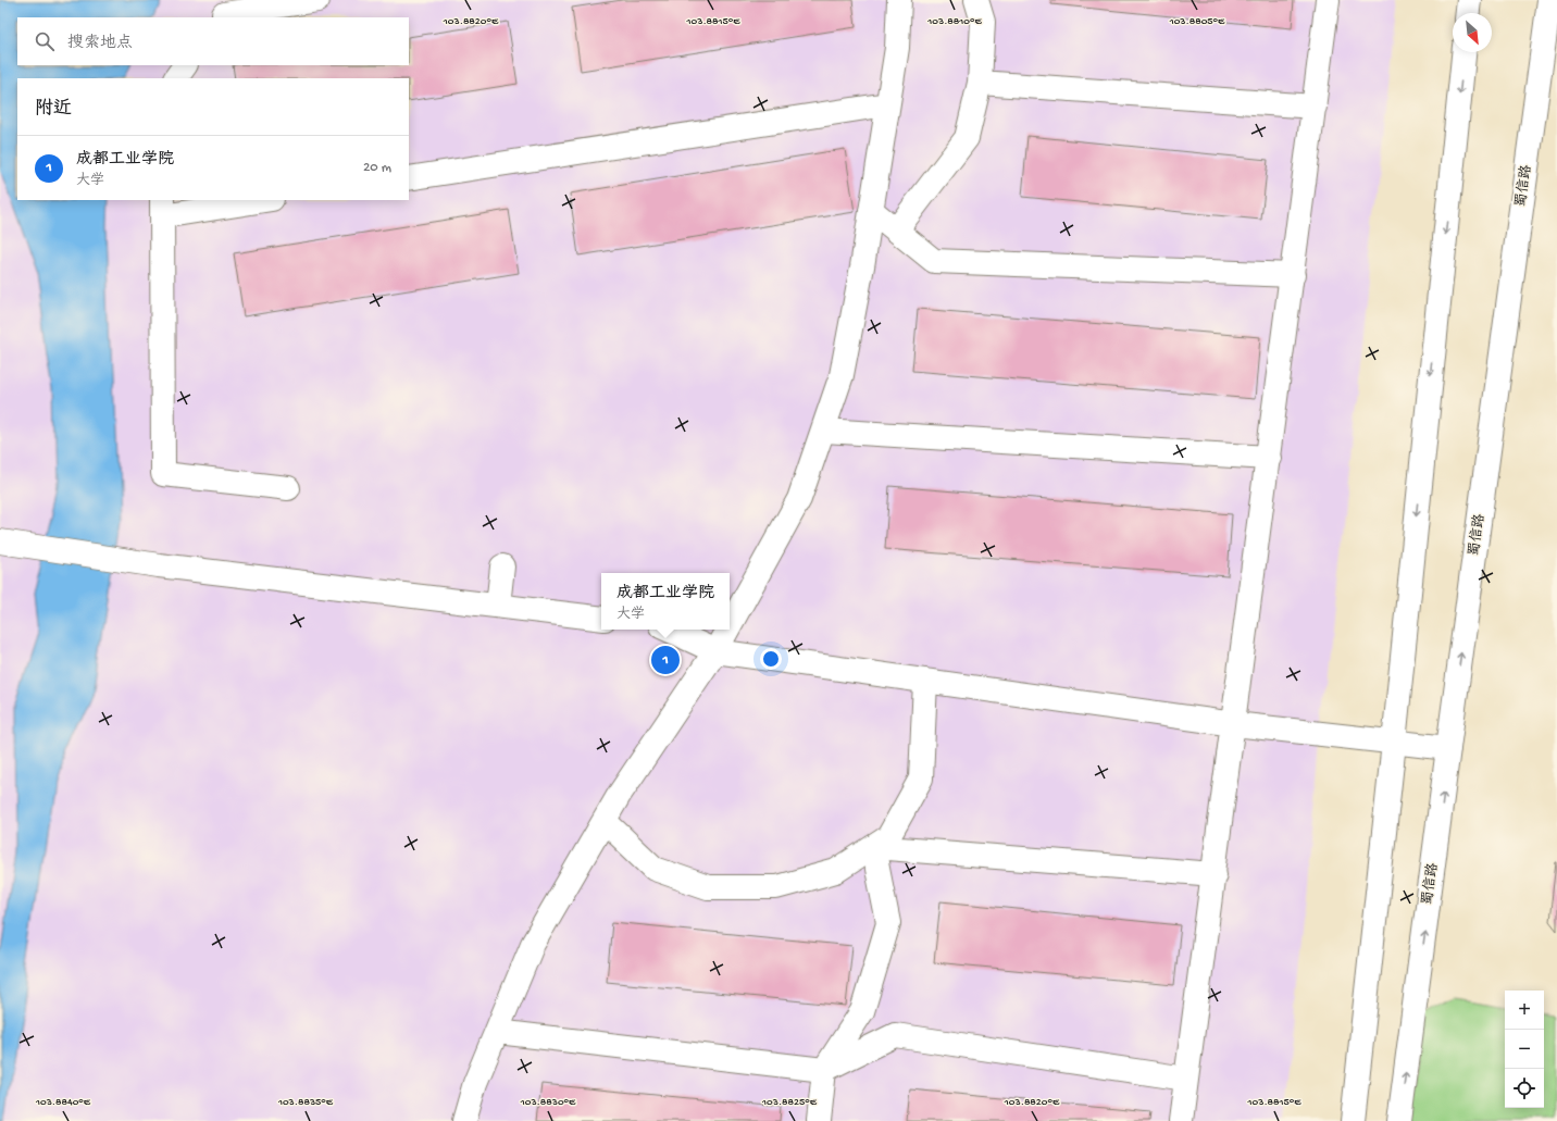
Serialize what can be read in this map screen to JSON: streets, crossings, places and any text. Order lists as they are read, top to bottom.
{
  "streets": {
    "street": ["蜀信路"]
  },
  "north": "bottom right",
  "page": {
    "search": "搜索地点",
    "heading": "附近",
    "list": [
      {
        "mark": "1",
        "name": "成都工业学院",
        "note": "大学",
        "value": "20 m"
      }
    ],
    "popup": ["成都工业学院", "大学"],
    "pins": "1",
    "map_buttons": ["+", "−"]
  },
  "coordinates": [
    "103.8820°E",
    "103.8815°E",
    "103.8810°E",
    "103.8805°E",
    "103.8840°E",
    "103.8835°E",
    "103.8830°E",
    "103.8825°E"
  ]
}
